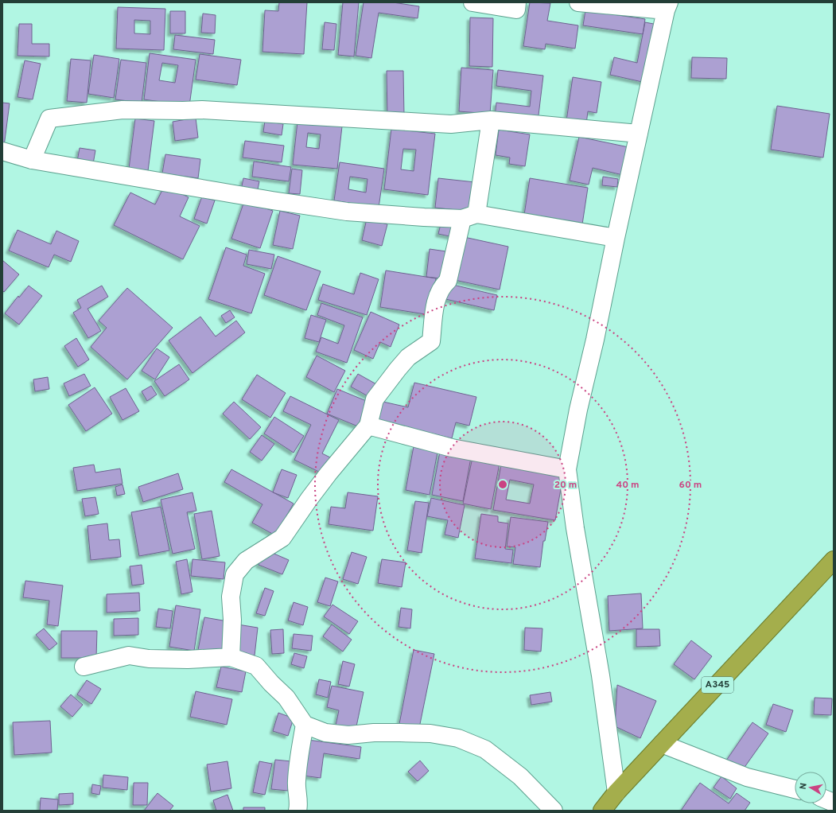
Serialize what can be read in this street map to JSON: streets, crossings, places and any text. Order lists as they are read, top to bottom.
{
  "streets": {
    "highway": ["A345"]
  },
  "north": "left",
  "rings": ["20 m", "40 m", "60 m"]
}
